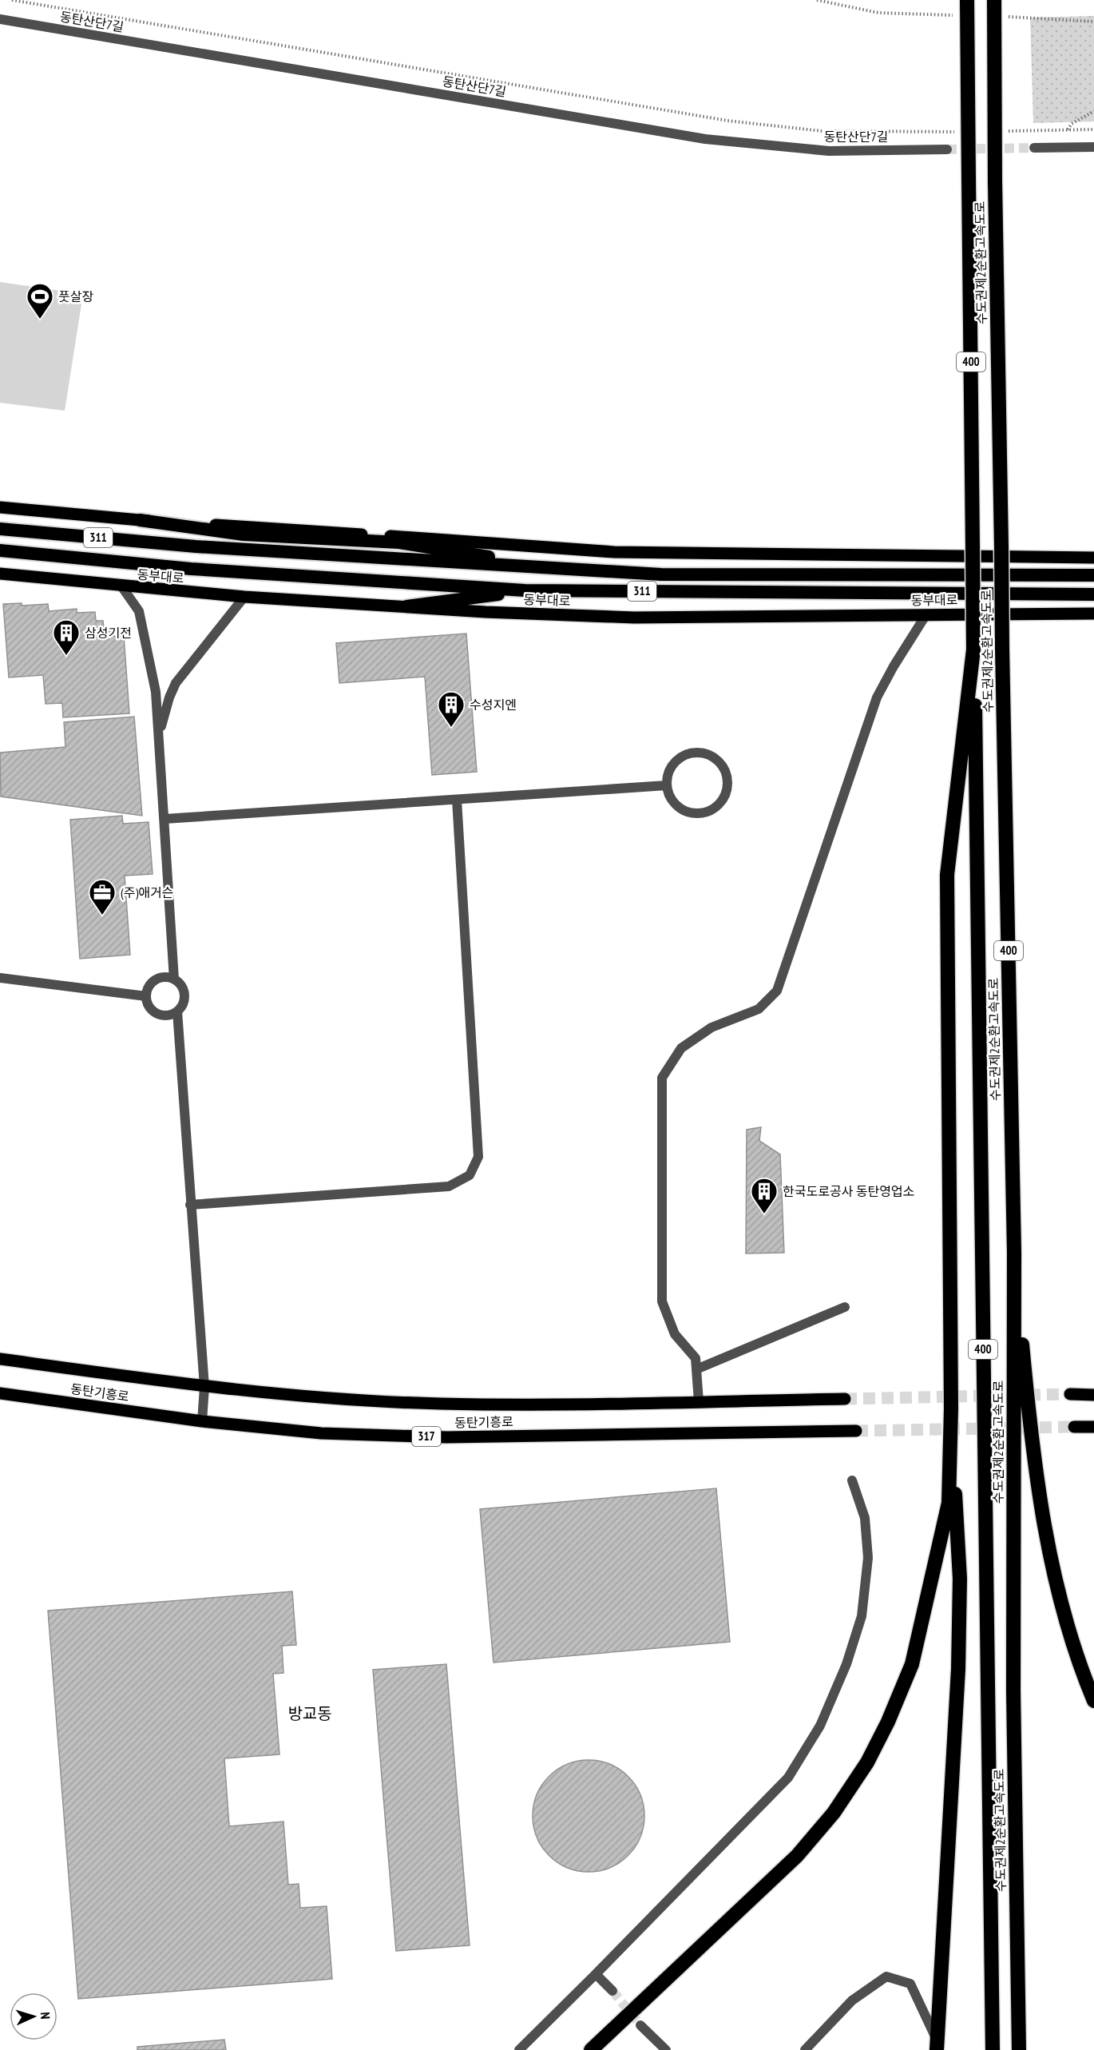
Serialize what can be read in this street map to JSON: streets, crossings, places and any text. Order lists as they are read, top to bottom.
{
  "streets": {
    "highway": [
      "수도권제2순환고속도로",
      "400",
      "311",
      "동부대로"
    ],
    "main road": ["동탄기흥로", "317"],
    "street": ["동탄산단7길"]
  },
  "districts": ["방교동"],
  "places": {
    "sports": ["풋살장"],
    "building": ["삼성기전", "수성지엔", "한국도로공사 동탄영업소"],
    "office": ["(주)애거슨"]
  },
  "north": "right"
}
